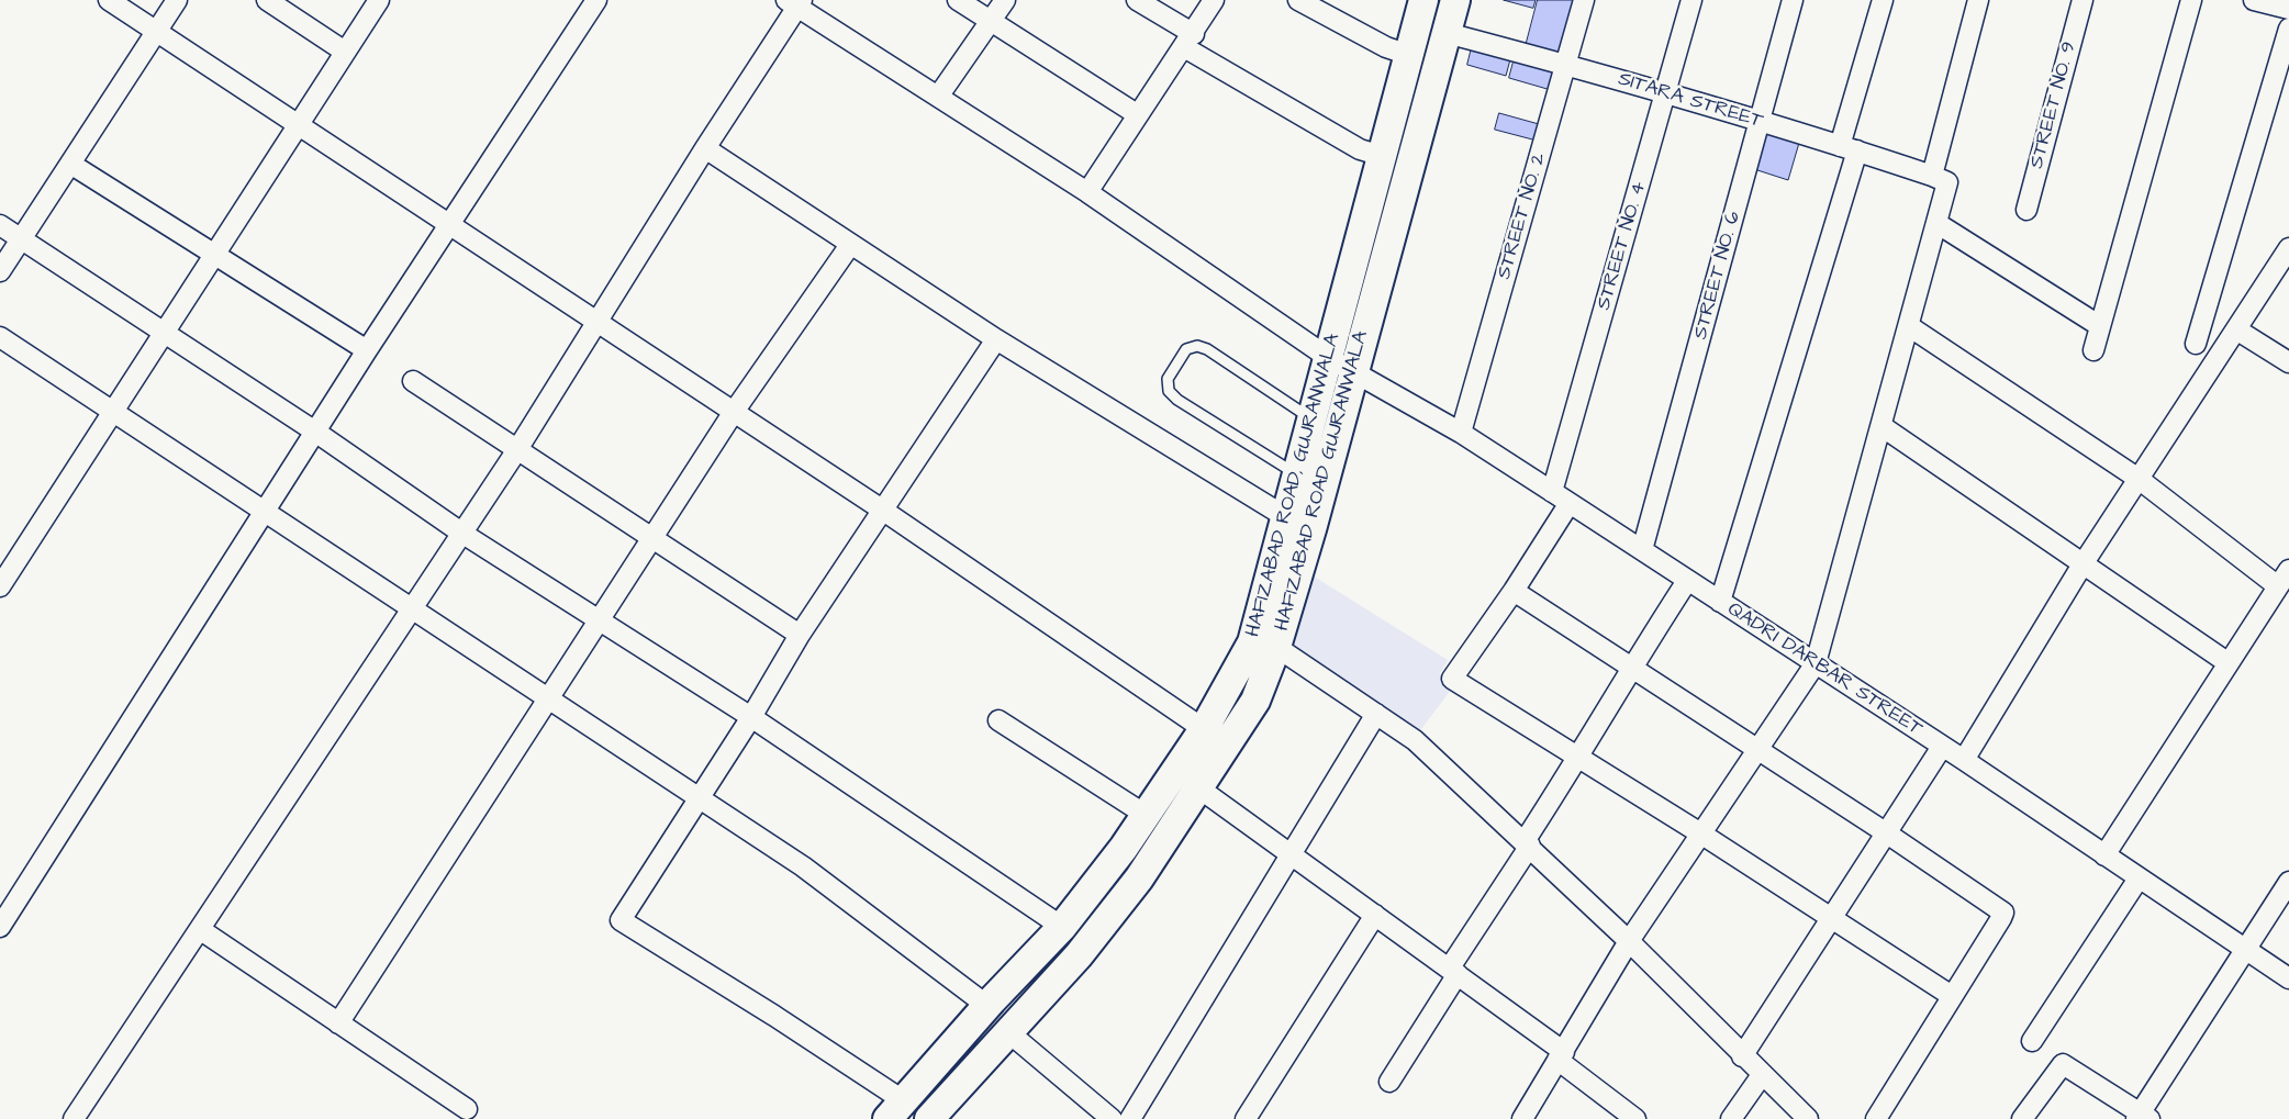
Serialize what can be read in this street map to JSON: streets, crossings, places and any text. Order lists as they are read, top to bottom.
{
  "streets": {
    "main road": ["HAFIZABAD ROAD GUJRANWALA", "HAFIZABAD ROAD, GUJRANWALA"],
    "street": [
      "SITARA STREET",
      "STREET NO. 9",
      "STREET NO. 2",
      "STREET NO. 4",
      "STREET NO. 6",
      "QADRI DARBAR STREET"
    ]
  },
  "crossings": [
    ["SITARA STREET", "STREET NO. 2"],
    ["SITARA STREET", "STREET NO. 4"],
    ["SITARA STREET", "STREET NO. 6"],
    ["SITARA STREET", "HAFIZABAD ROAD GUJRANWALA"],
    ["STREET NO. 2", "QADRI DARBAR STREET"],
    ["STREET NO. 4", "QADRI DARBAR STREET"],
    ["STREET NO. 6", "QADRI DARBAR STREET"],
    ["HAFIZABAD ROAD GUJRANWALA", "HAFIZABAD ROAD, GUJRANWALA"],
    ["HAFIZABAD ROAD GUJRANWALA", "QADRI DARBAR STREET"],
    ["HAFIZABAD ROAD, GUJRANWALA", "QADRI DARBAR STREET"]
  ]
}
